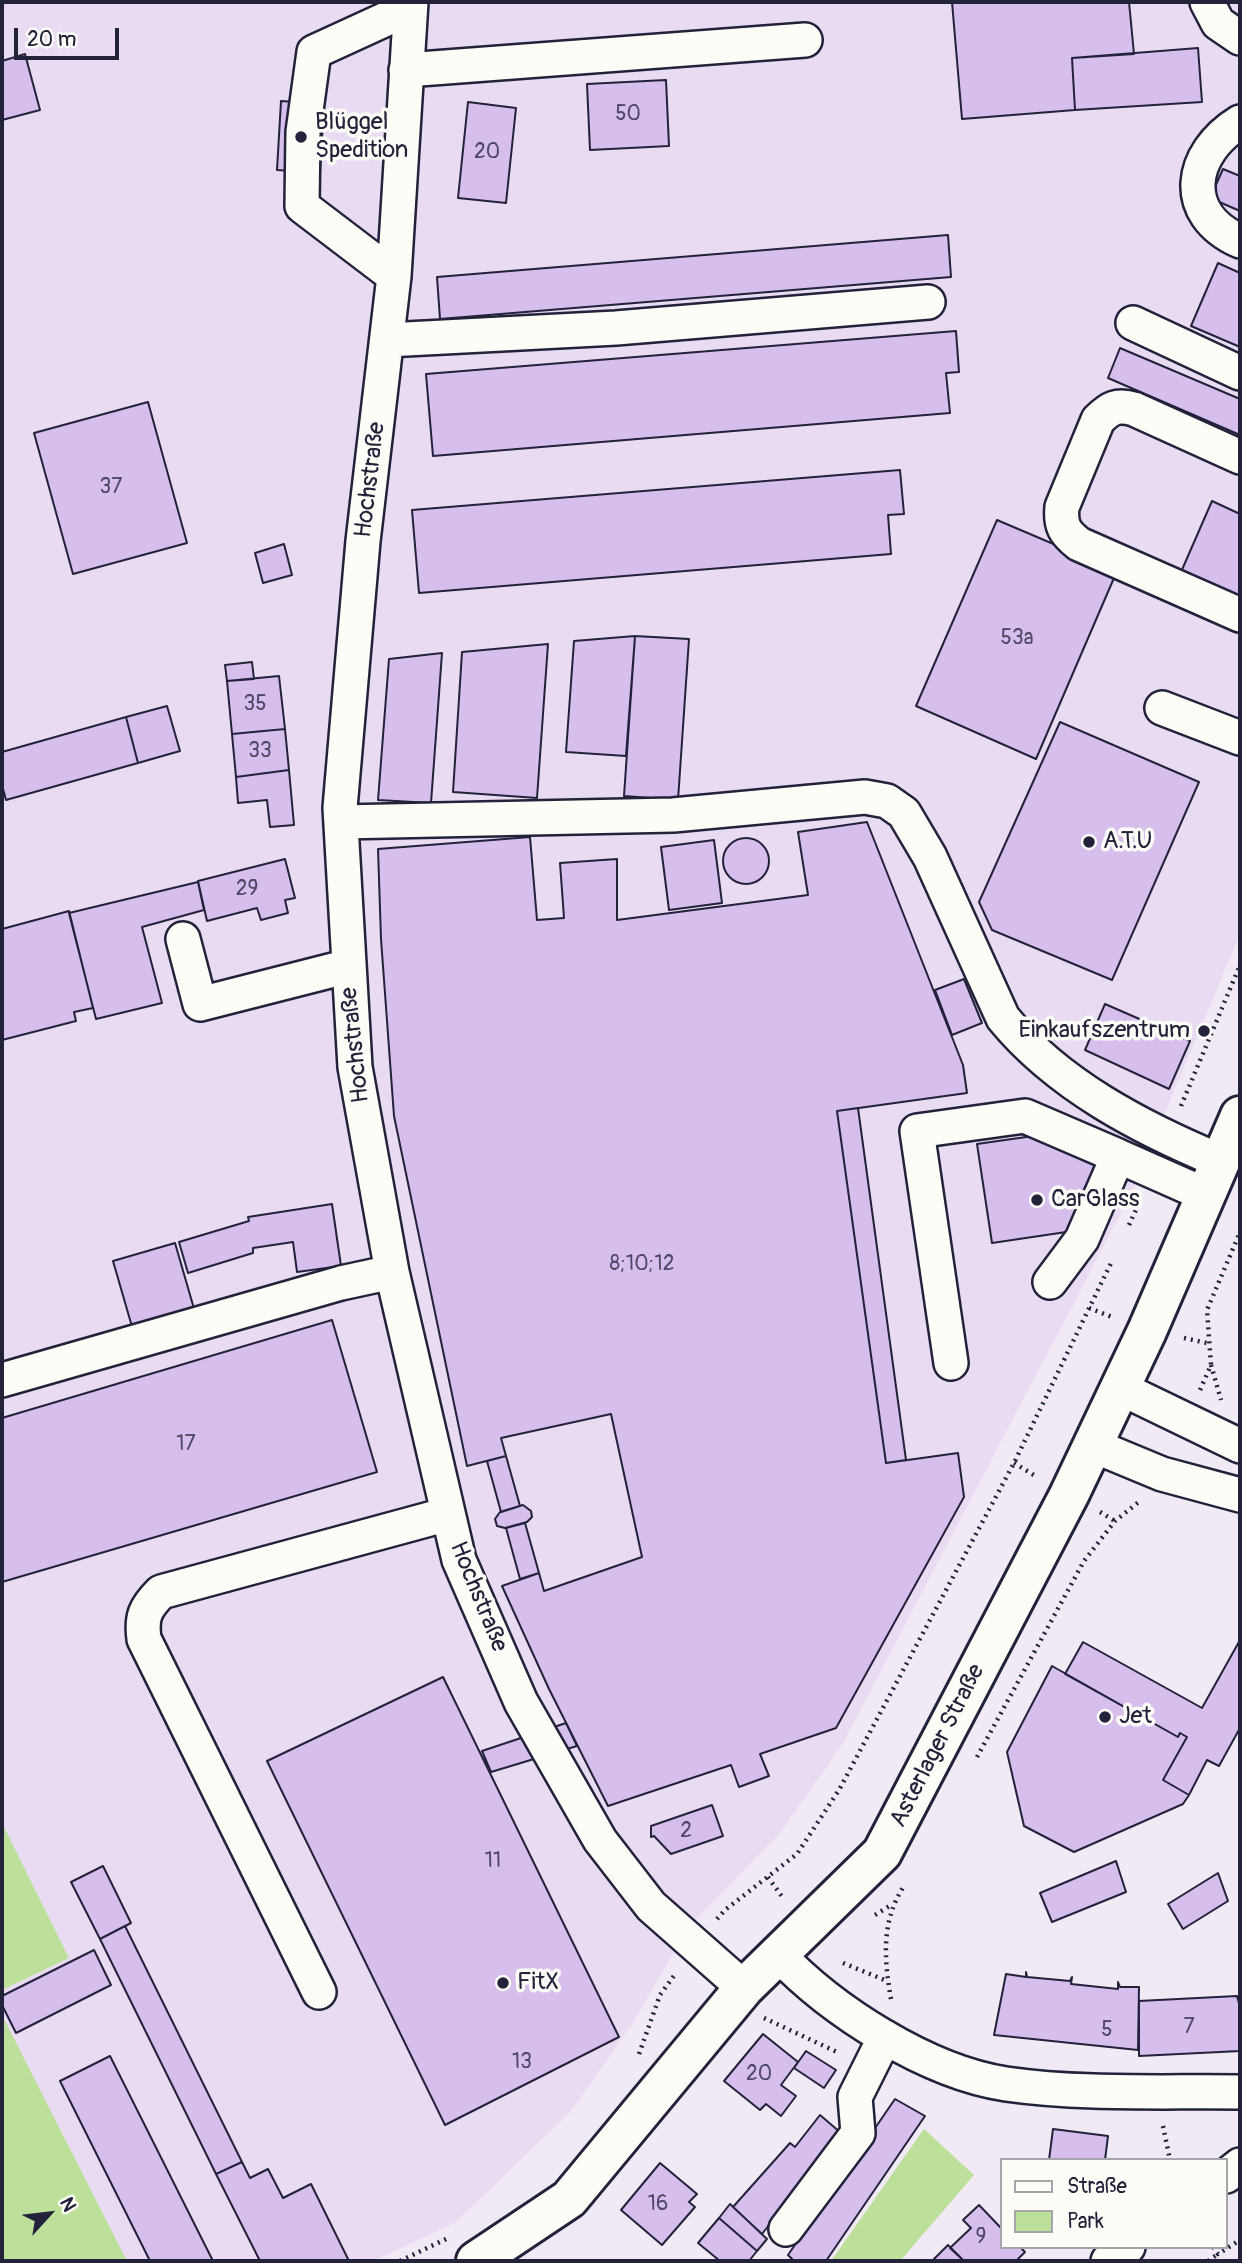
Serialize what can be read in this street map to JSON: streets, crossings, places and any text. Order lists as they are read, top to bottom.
{
  "streets": {
    "main road": ["Asterlager Straße"],
    "street": ["Hochstraße"]
  },
  "crossings": [
    ["Hochstraße", "Asterlager Straße"]
  ],
  "places": [
    "Blüggel Spedition",
    "A.T.U",
    "Einkaufszentrum",
    "CarGlass",
    "Jet",
    "FitX"
  ],
  "house_numbers": [
    "50",
    "20",
    "37",
    "53a",
    "35",
    "33",
    "29",
    "8;10;12",
    "17",
    "2",
    "11",
    "7",
    "5",
    "13",
    "20",
    "16",
    "9"
  ],
  "legend": ["Straße", "Park"],
  "scale_bar": "20 m",
  "north": "top right"
}
